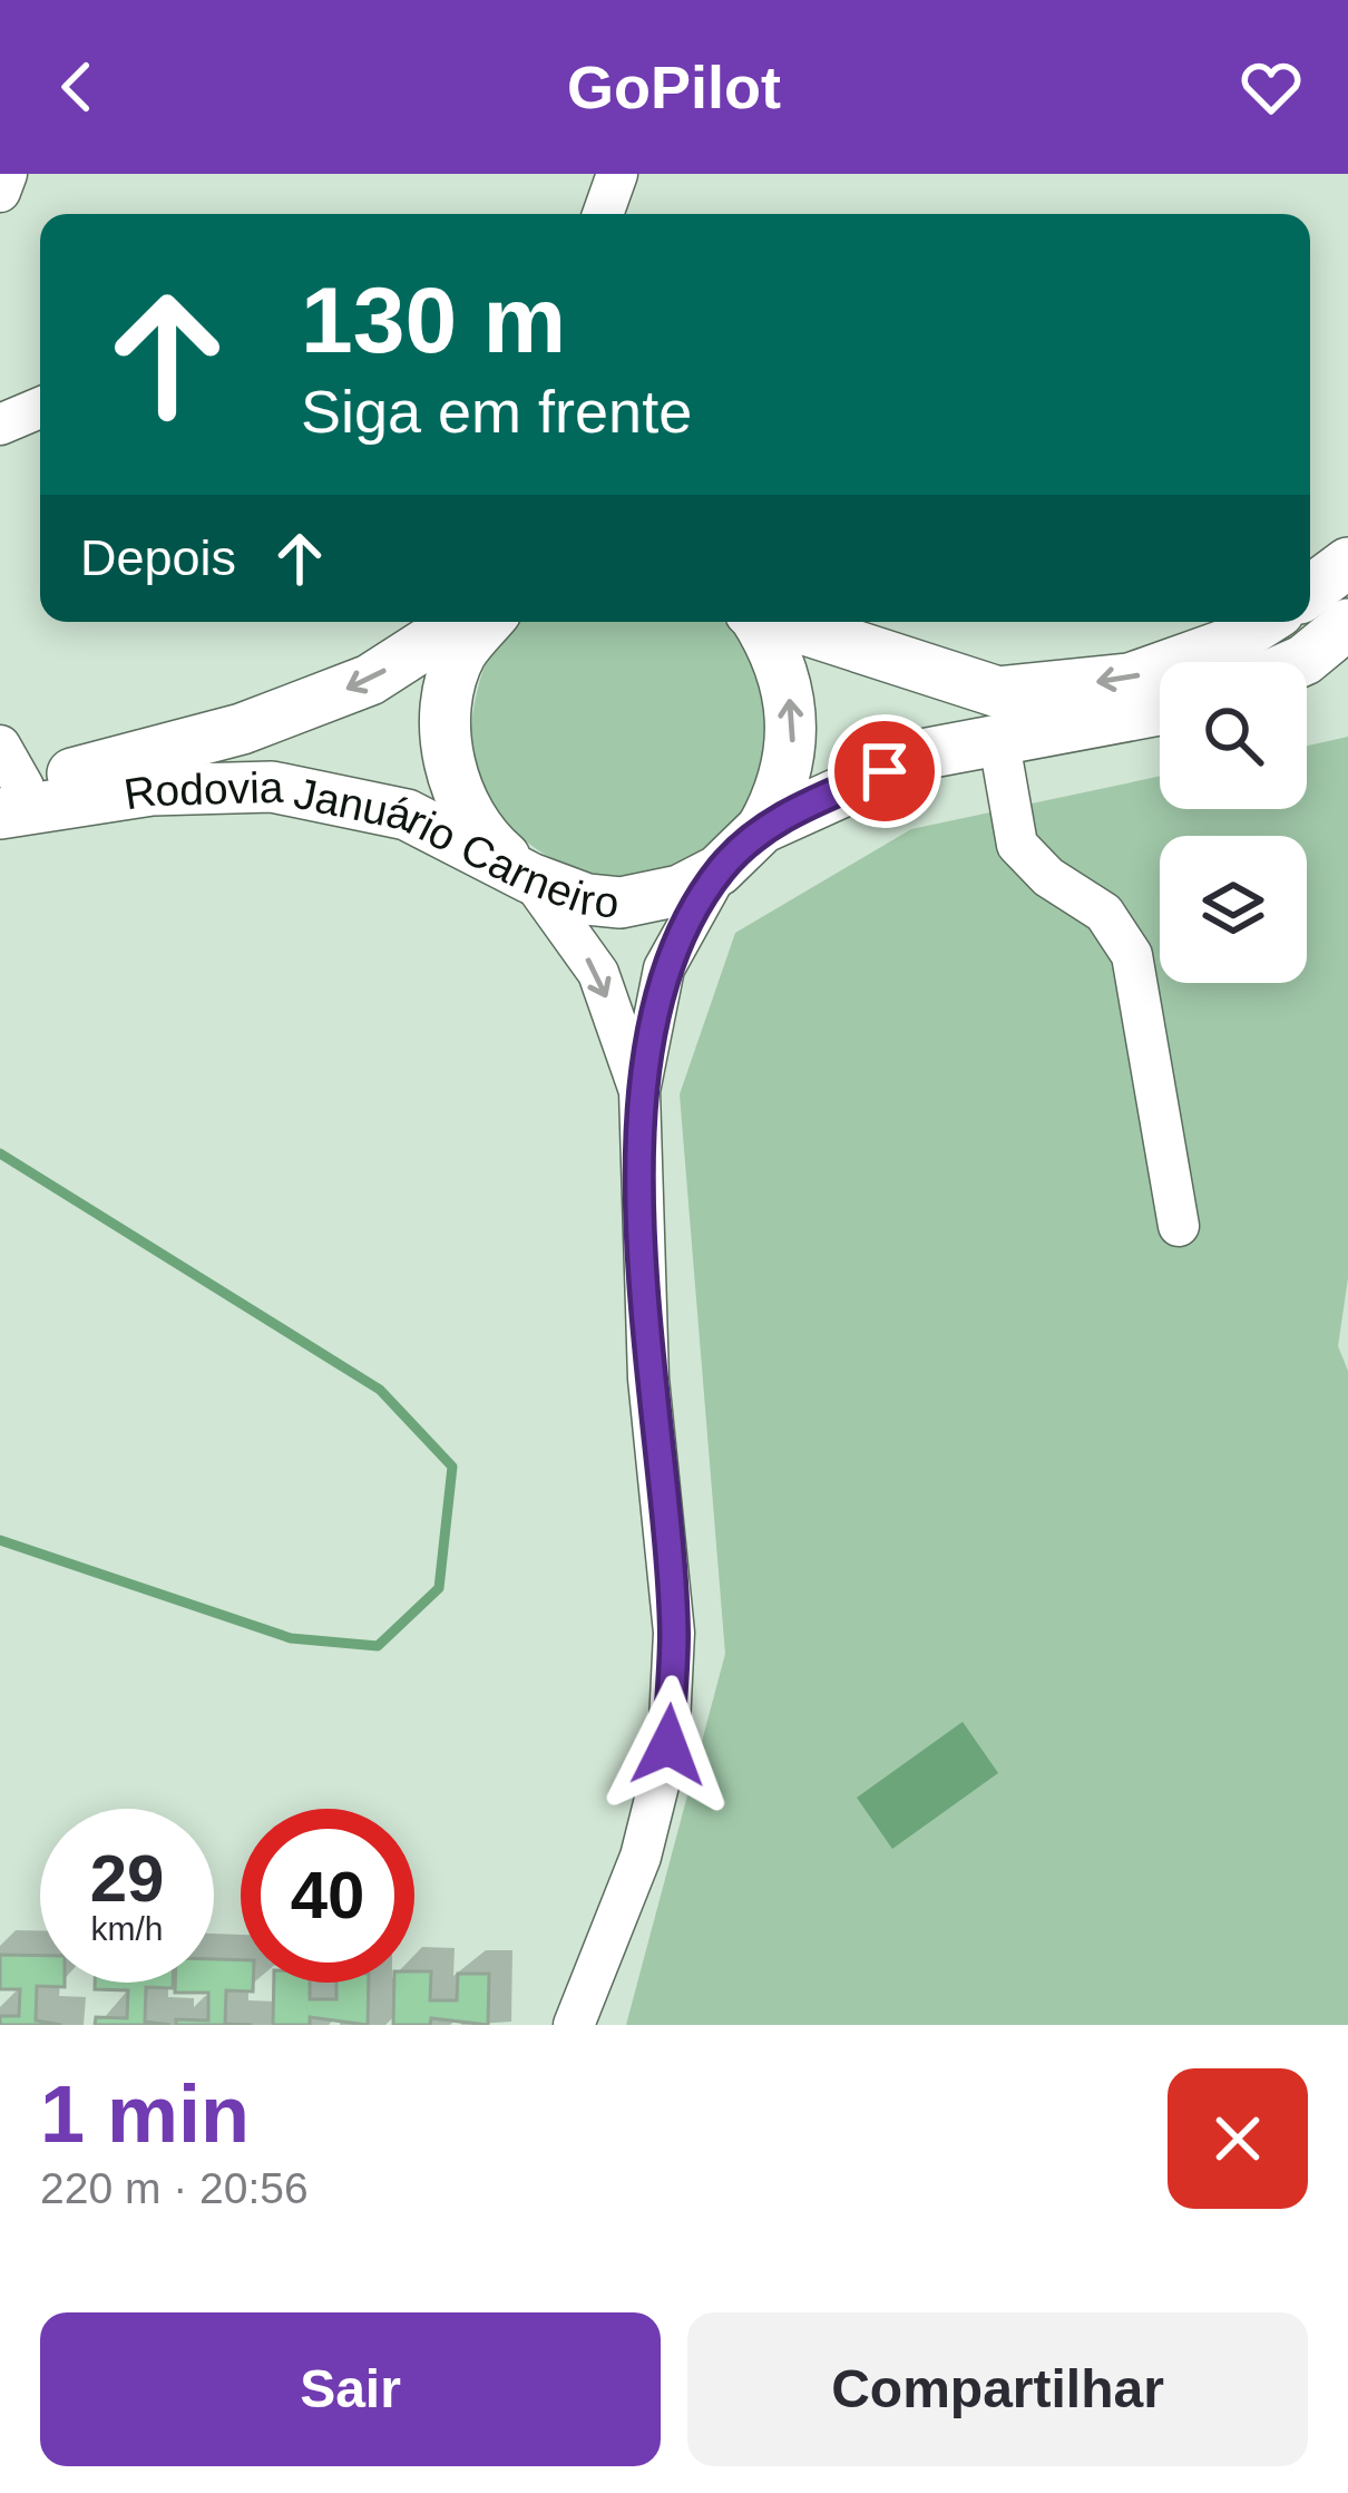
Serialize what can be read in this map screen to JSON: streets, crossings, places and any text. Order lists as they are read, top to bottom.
{
  "streets": {
    "main road": ["Rodovia Januário Carneiro"]
  },
  "page": {
    "header": "GoPilot",
    "turn": ["130 m", "Siga em frente"],
    "then": "Depois",
    "speed": "29 km/h",
    "limit": "40",
    "heading": ["1 min", "220 m · 20:56"],
    "buttons": ["Sair", "Compartilhar"]
  }
}
